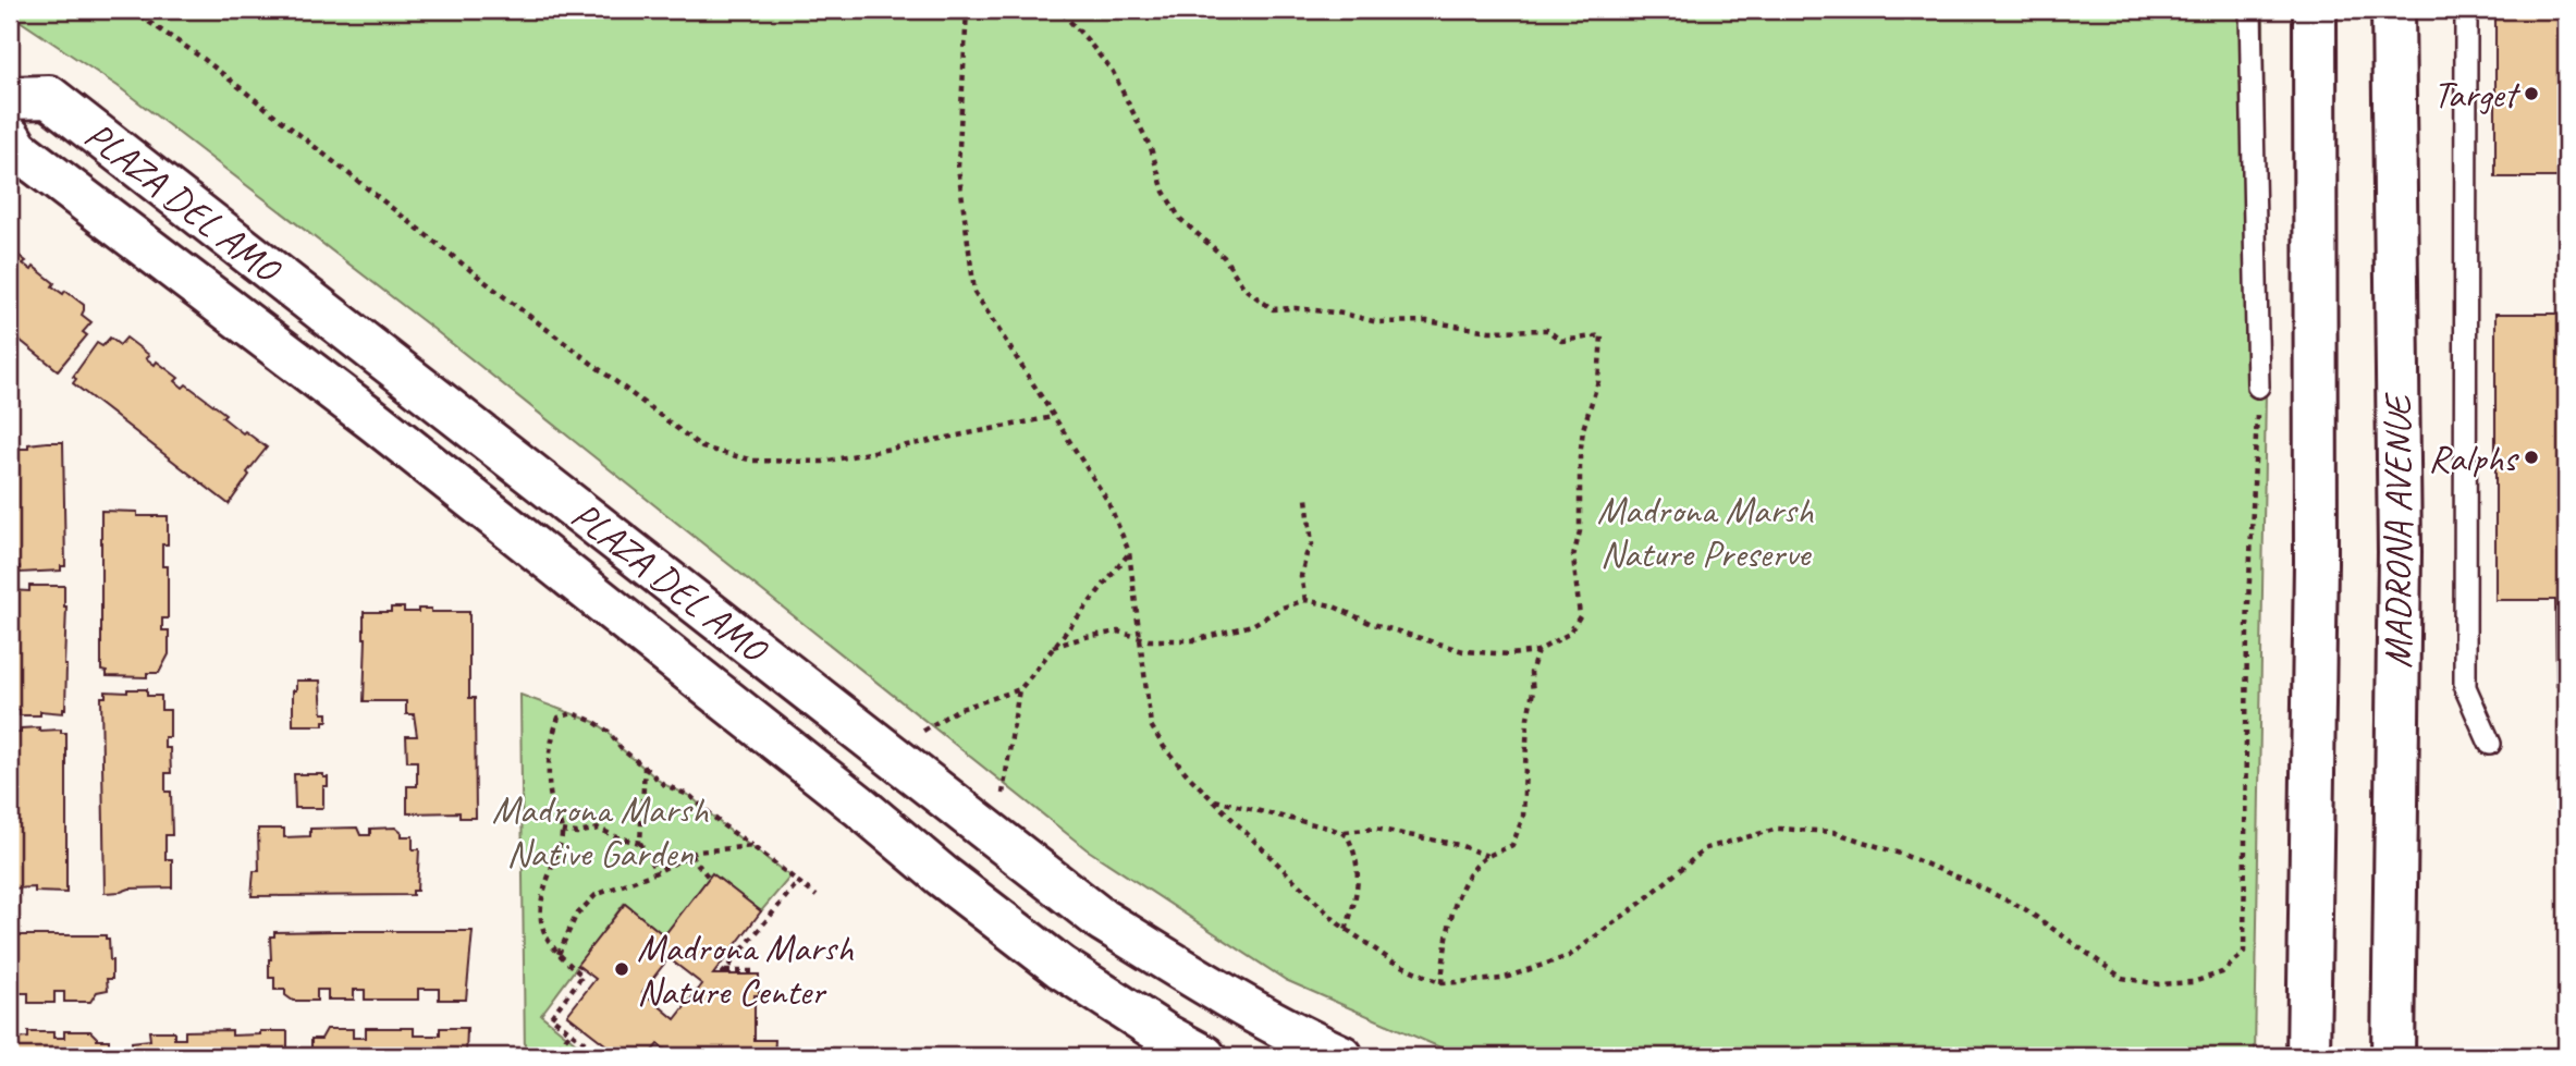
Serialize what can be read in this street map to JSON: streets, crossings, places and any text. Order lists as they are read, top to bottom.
{
  "streets": {
    "main road": ["PLAZA DEL AMO", "MADRONA AVENUE"]
  },
  "parks": ["Madrona Marsh Nature Preserve", "Madrona Marsh Native Garden"],
  "places": ["Target", "Ralphs", "Madrona Marsh Nature Center"]
}
